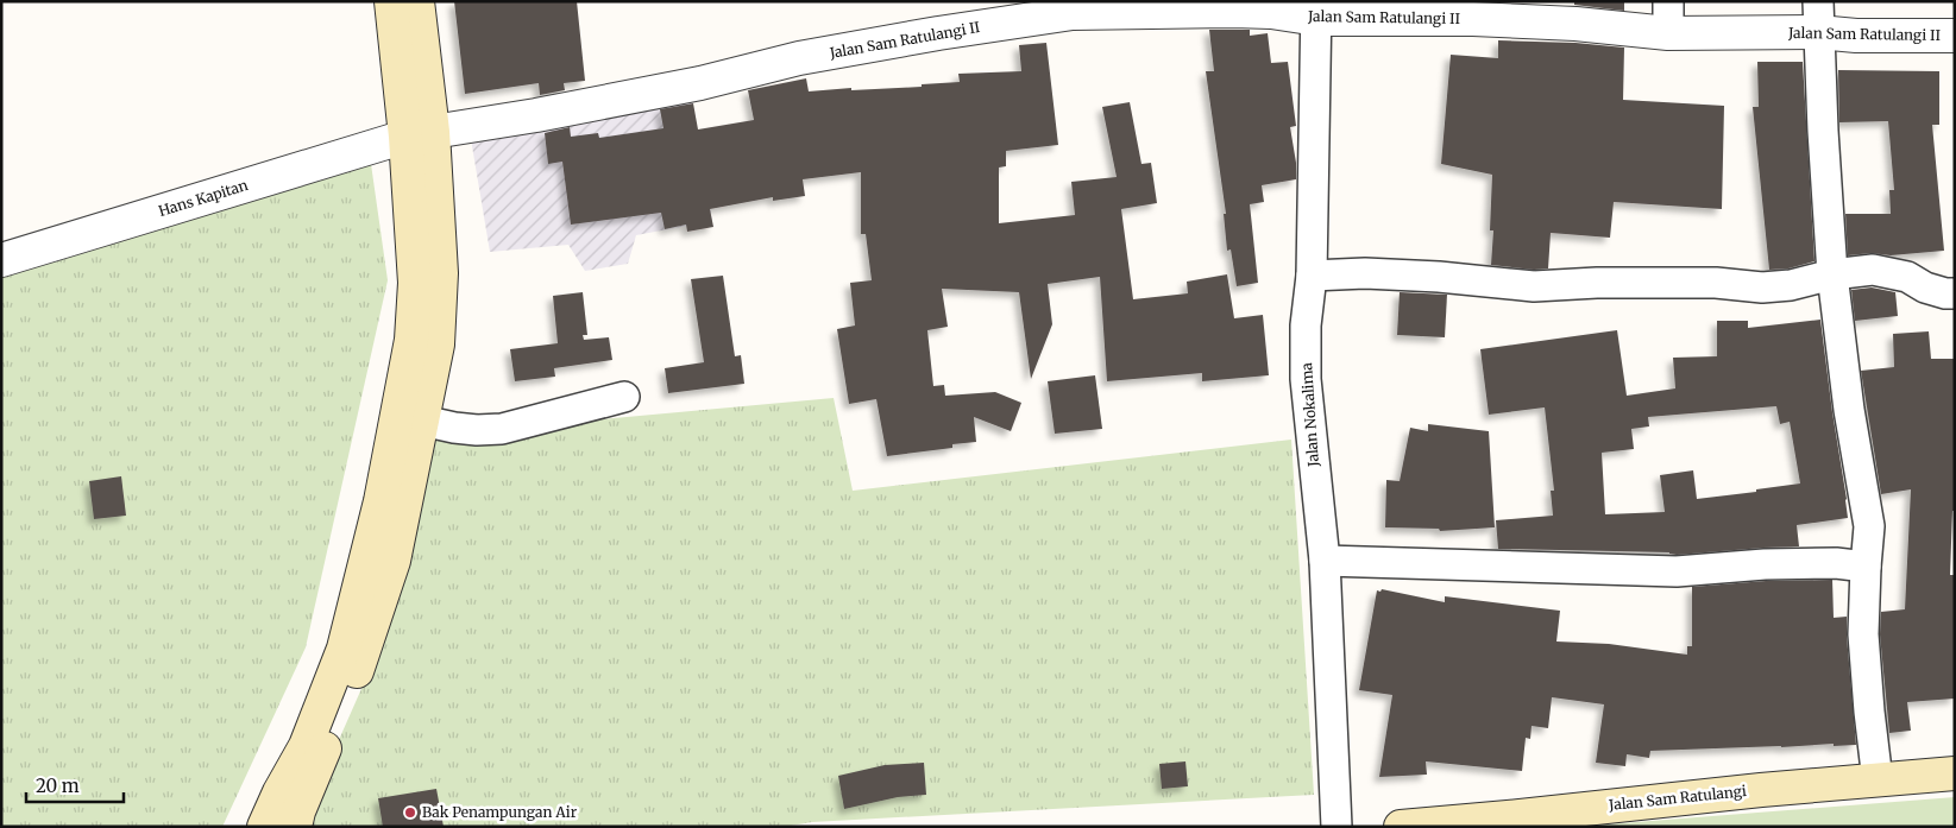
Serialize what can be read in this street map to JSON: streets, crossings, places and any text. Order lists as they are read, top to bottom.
{
  "streets": {
    "main road": ["Jalan Sam Ratulangi"],
    "street": ["Jalan Sam Ratulangi II", "Hans Kapitan", "Jalan Nokalima"]
  },
  "crossings": [
    ["Jalan Sam Ratulangi II", "Hans Kapitan"],
    ["Jalan Sam Ratulangi II", "Jalan Nokalima"]
  ],
  "places": ["Bak Penampungan Air"],
  "scale_bar": "20 m"
}
